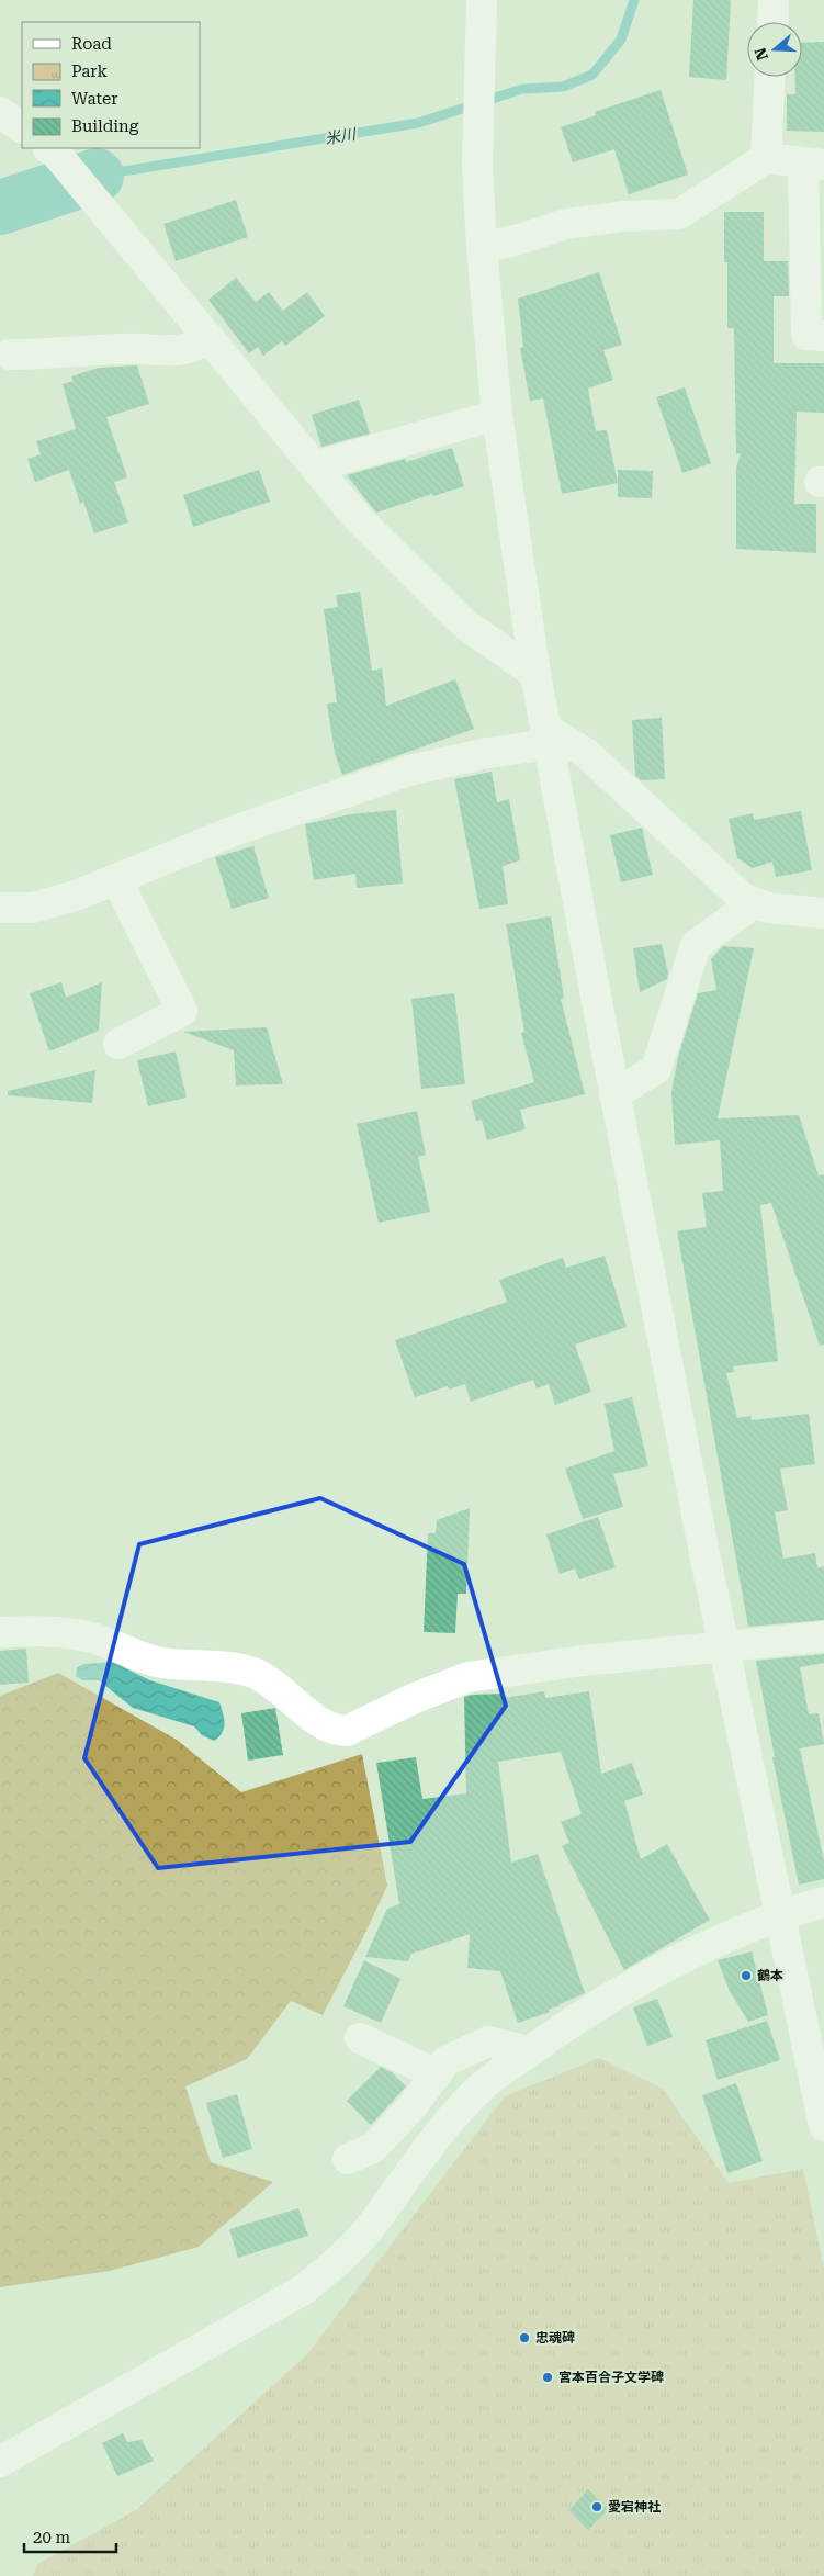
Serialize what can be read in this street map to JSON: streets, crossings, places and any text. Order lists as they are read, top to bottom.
{
  "water": ["米川"],
  "places": [
    "鶴本",
    "忠魂碑",
    "宮本百合子文学碑",
    "愛宕神社"
  ],
  "legend": [
    "Road",
    "Park",
    "Water",
    "Building"
  ],
  "scale_bar": "20 m",
  "north": "left"
}
